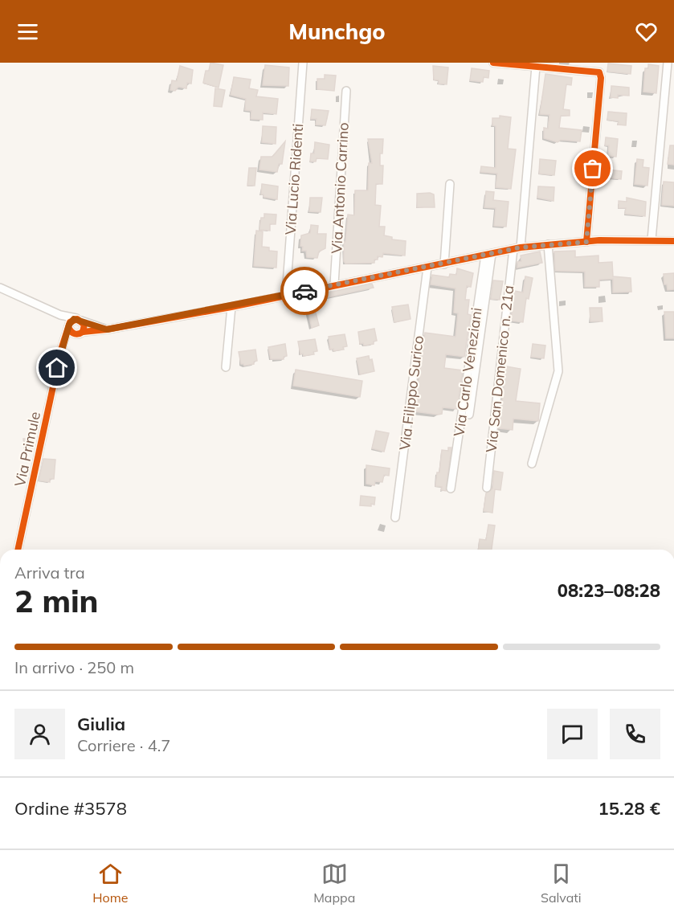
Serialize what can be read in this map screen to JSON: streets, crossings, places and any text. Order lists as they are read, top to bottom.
{
  "streets": {
    "street": [
      "Via Lucio Ridenti",
      "Via Antonio Carrino",
      "Via San Domenico n. 21a",
      "Via Carlo Veneziani",
      "Via Filippo Surico",
      "Via Primule"
    ]
  },
  "page": {
    "header": "Munchgo",
    "heading": ["2 min", "Arriva tra", "08:23–08:28"],
    "panel": [
      "Giulia",
      "Corriere · 4.7",
      "Ordine #3578",
      "15.28 €"
    ],
    "bar": "In arrivo · 250 m",
    "tabs": ["Home", "Mappa", "Salvati"]
  }
}
